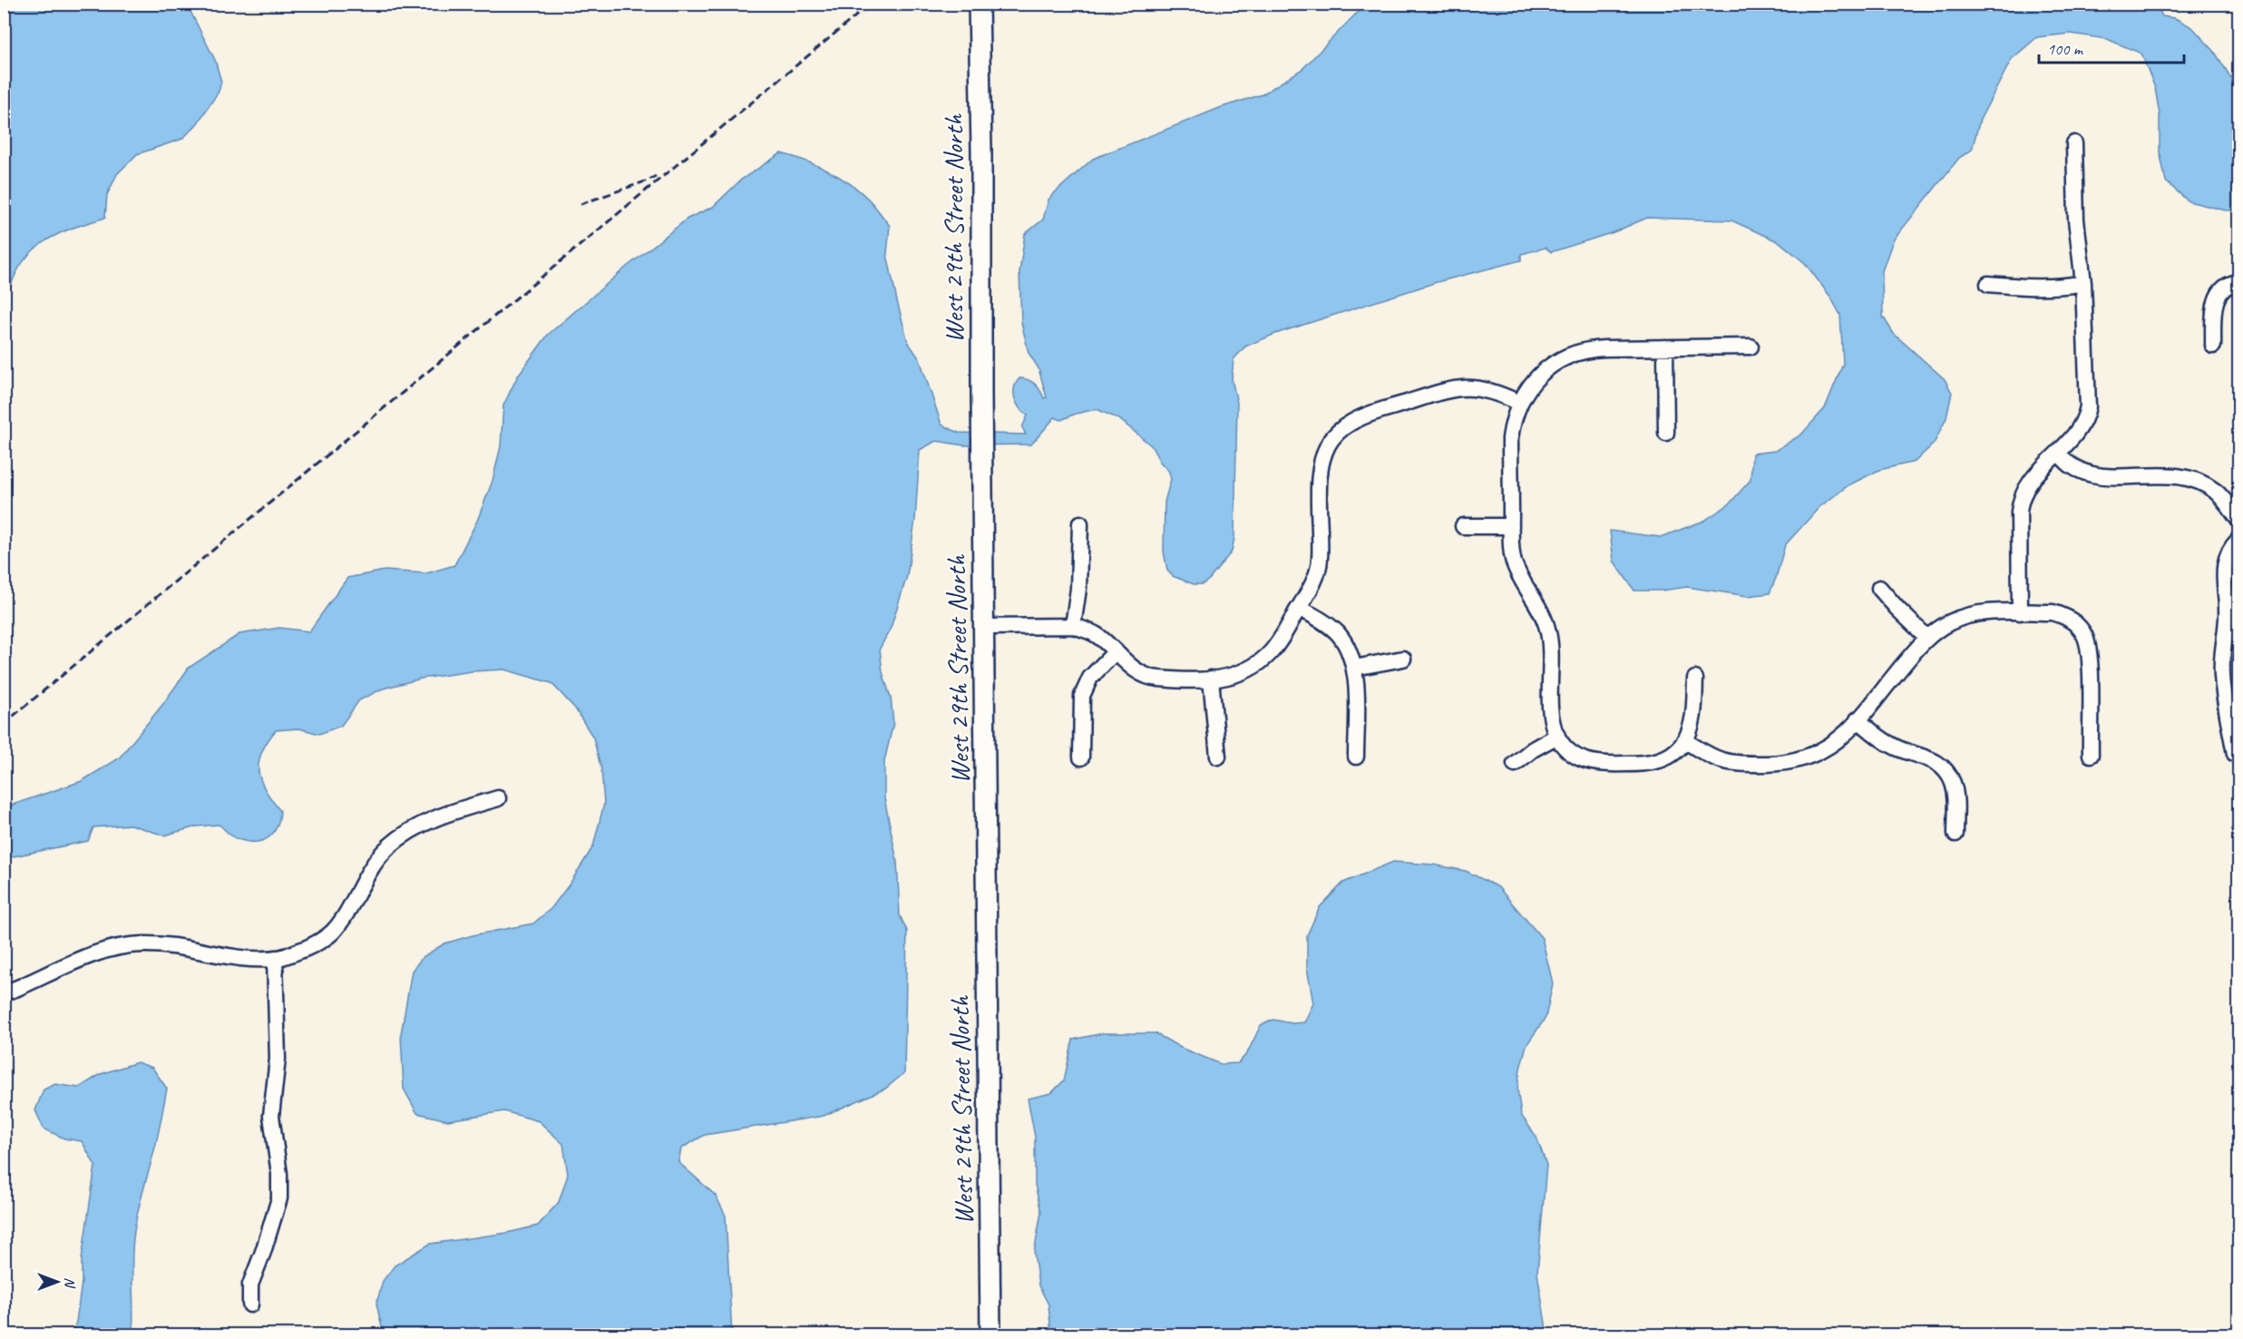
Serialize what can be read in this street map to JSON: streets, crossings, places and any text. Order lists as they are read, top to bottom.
{
  "streets": {
    "main road": ["West 29th Street North"]
  },
  "scale_bar": "100 m",
  "north": "right"
}
